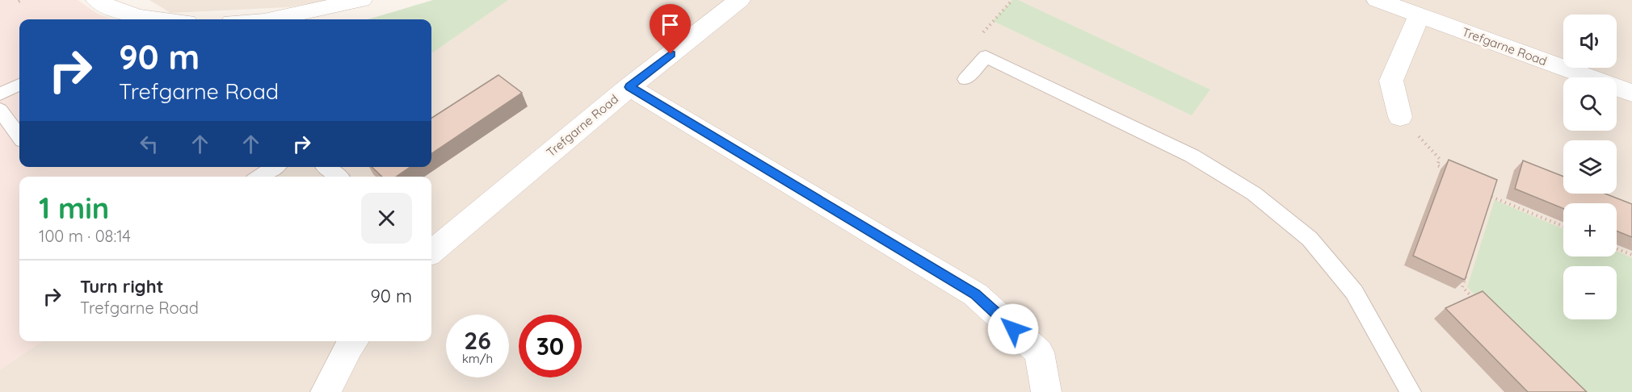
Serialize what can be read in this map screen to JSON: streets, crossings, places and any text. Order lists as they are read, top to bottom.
{
  "streets": {
    "street": ["Trefgarne Road"]
  },
  "page": {
    "map_buttons": ["+", "−"],
    "turn": ["90 m", "Trefgarne Road"],
    "heading": ["1 min", "100 m · 08:14"],
    "list": [
      {
        "name": "Turn right",
        "note": "Trefgarne Road",
        "value": "90 m"
      }
    ],
    "speed": "26 km/h",
    "limit": "30"
  }
}
